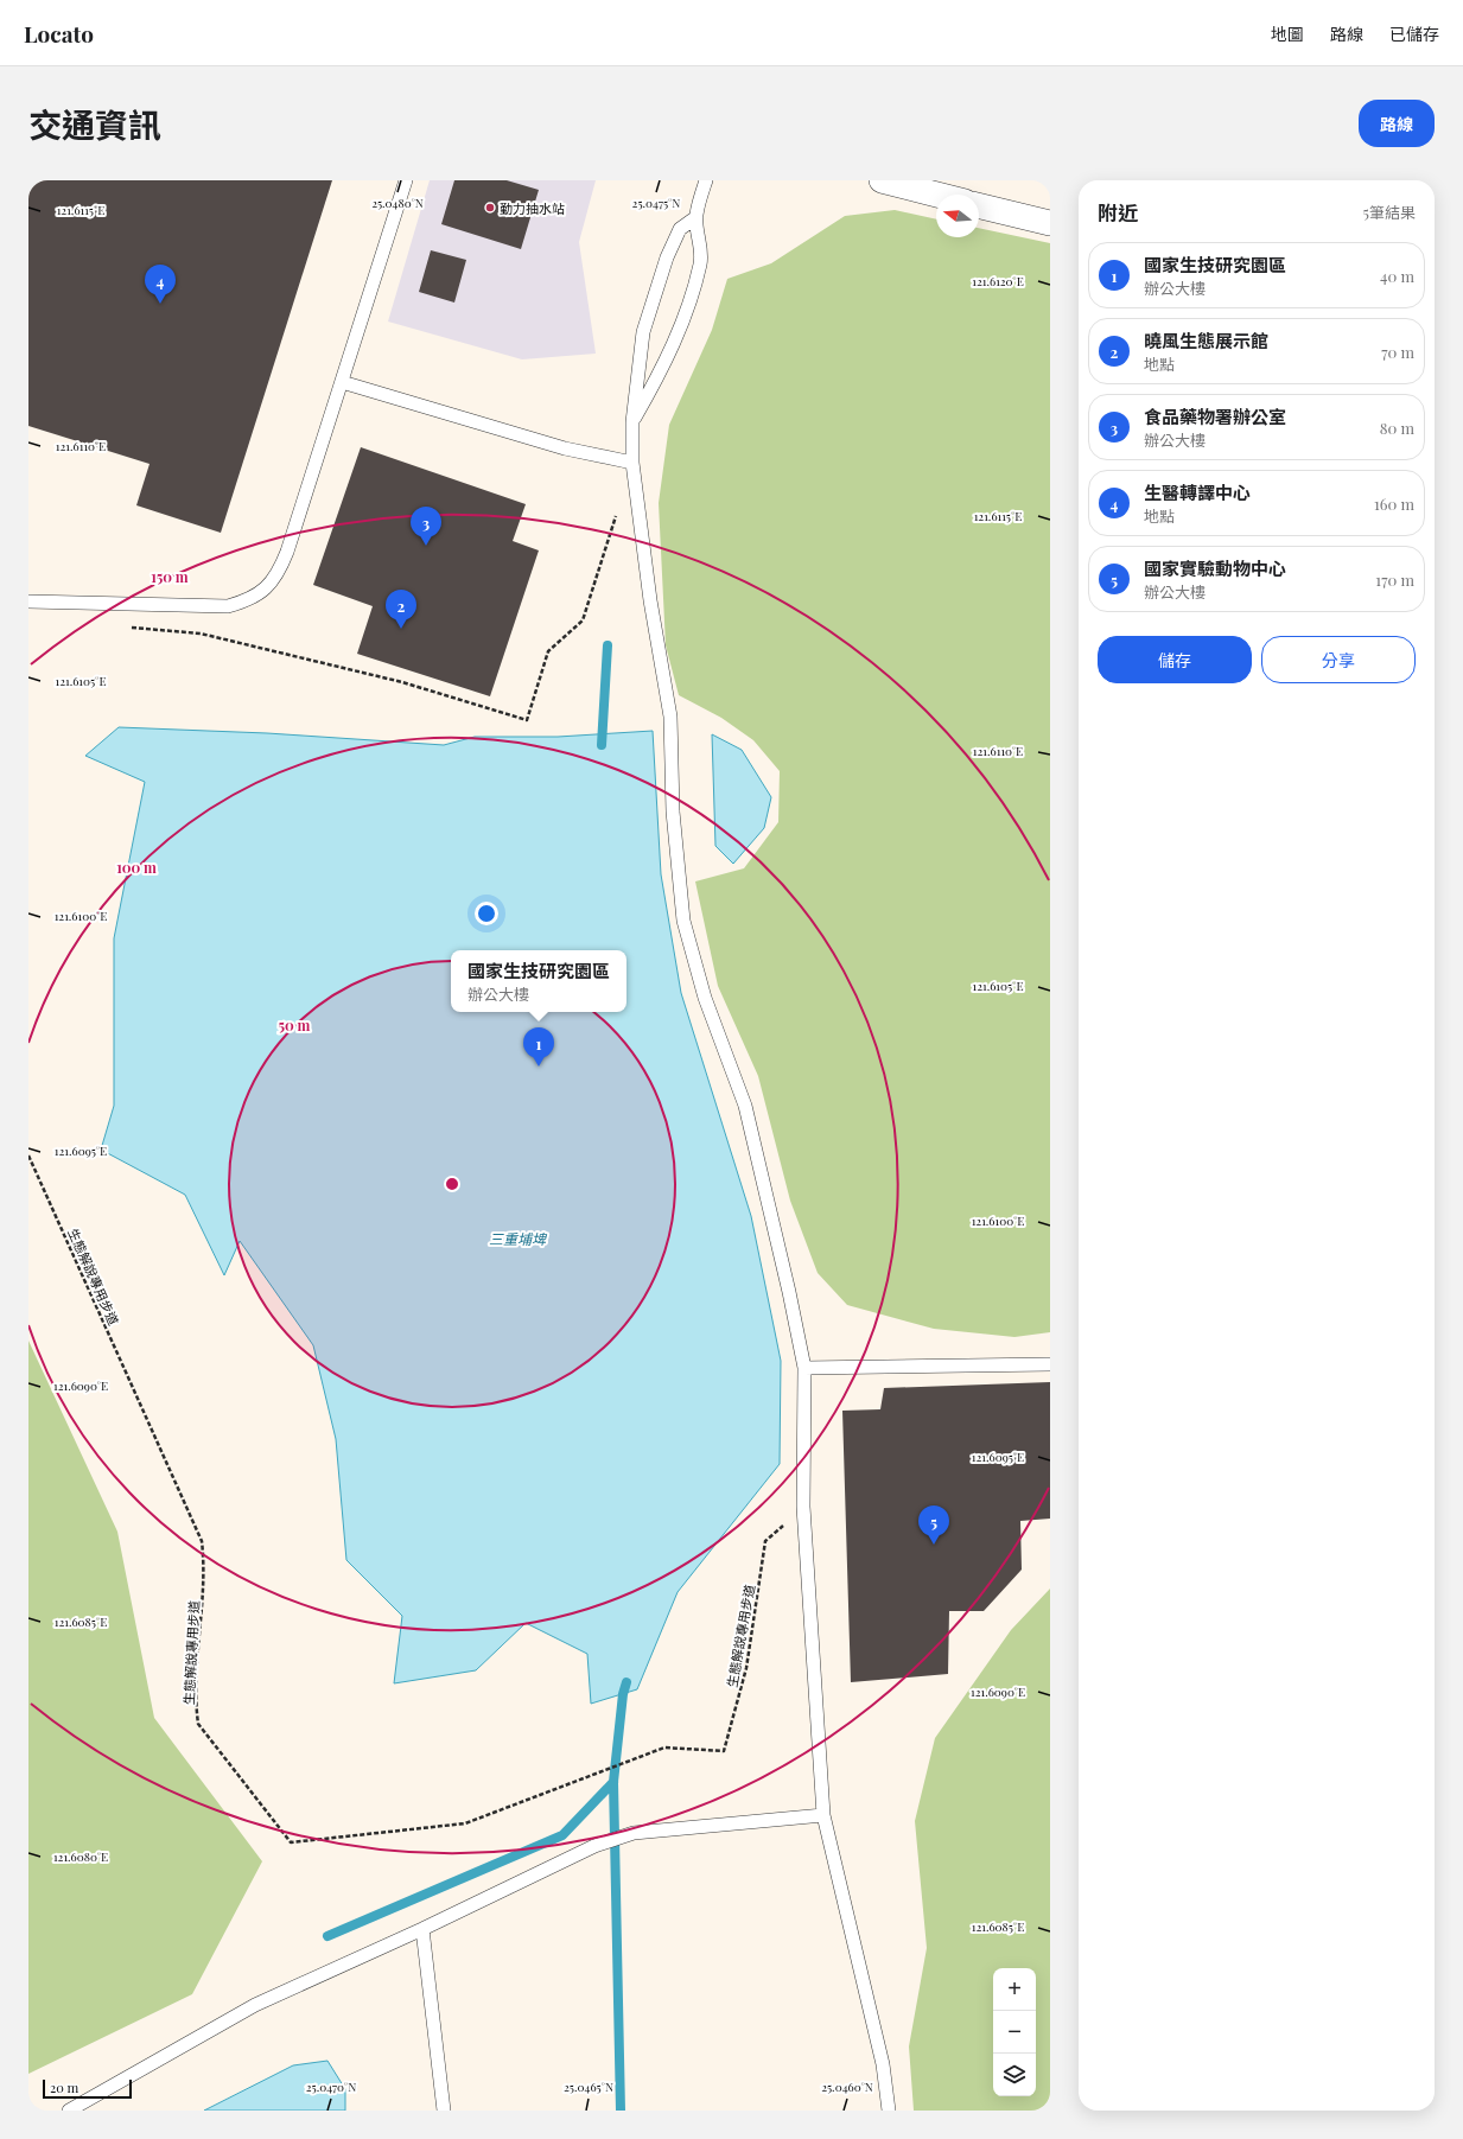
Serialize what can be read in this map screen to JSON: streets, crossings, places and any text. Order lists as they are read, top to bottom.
{
  "streets": {
    "path": ["生態解說專用步道"]
  },
  "water": ["三重埔埤"],
  "places": ["勤力抽水站"],
  "scale_bar": "20 m",
  "north": "left",
  "page": {
    "header": "Locato",
    "nav": ["地圖", "路線", "已儲存"],
    "title": "交通資訊",
    "buttons": [
      "路線",
      ["儲存", "分享"]
    ],
    "heading": ["附近", "5筆結果"],
    "list": [
      {
        "mark": "1",
        "name": "國家生技研究園區",
        "note": "辦公大樓",
        "value": "40 m"
      },
      {
        "mark": "2",
        "name": "曉風生態展示館",
        "note": "地點",
        "value": "70 m"
      },
      {
        "mark": "3",
        "name": "食品藥物署辦公室",
        "note": "辦公大樓",
        "value": "80 m"
      },
      {
        "mark": "4",
        "name": "生醫轉譯中心",
        "note": "地點",
        "value": "160 m"
      },
      {
        "mark": "5",
        "name": "國家實驗動物中心",
        "note": "辦公大樓",
        "value": "170 m"
      }
    ],
    "pins": [
      "4",
      "3",
      "2",
      "1",
      "5"
    ],
    "popup": ["國家生技研究園區", "辦公大樓"],
    "map_buttons": ["+", "−"],
    "scale": "20 m"
  },
  "coordinates": [
    "25.0480°N",
    "25.0475°N",
    "121.6115°E",
    "121.6120°E",
    "121.6110°E",
    "121.6105°E",
    "121.6100°E",
    "121.6095°E",
    "121.6090°E",
    "121.6085°E",
    "121.6080°E",
    "25.0470°N",
    "25.0465°N",
    "25.0460°N"
  ],
  "rings": ["150 m", "100 m", "50 m"]
}
